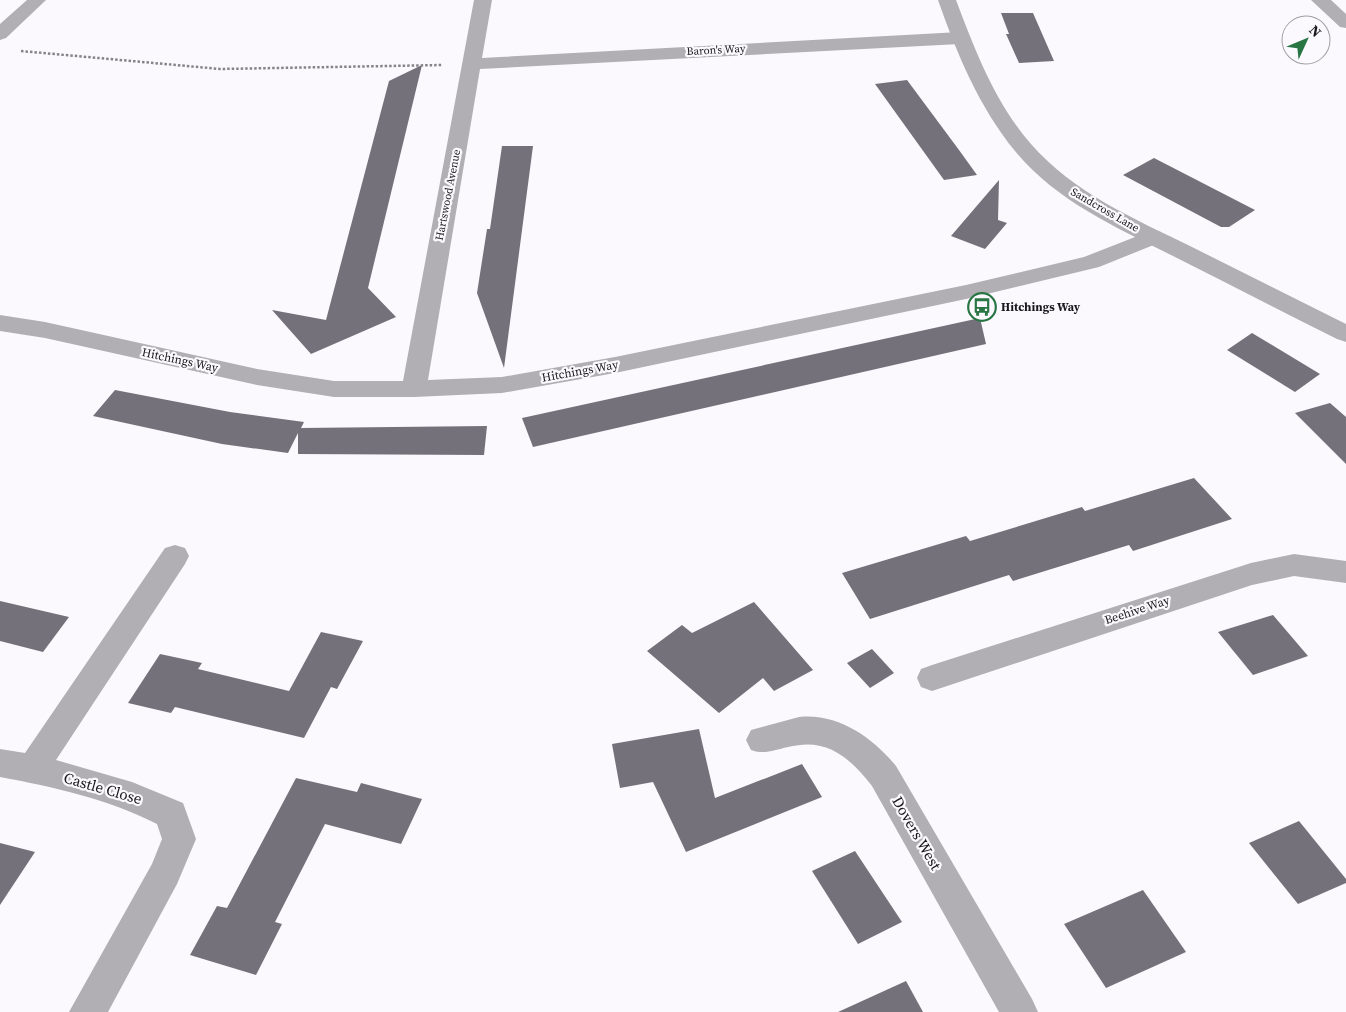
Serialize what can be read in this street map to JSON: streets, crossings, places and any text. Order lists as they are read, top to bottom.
{
  "streets": {
    "street": [
      "Baron's Way",
      "Hartswood Avenue",
      "Sandcross Lane",
      "Hitchings Way",
      "Beehive Way",
      "Castle Close",
      "Dovers West"
    ]
  },
  "crossings": [
    ["Baron's Way", "Hartswood Avenue"],
    ["Baron's Way", "Sandcross Lane"],
    ["Hartswood Avenue", "Hitchings Way"],
    ["Sandcross Lane", "Hitchings Way"]
  ],
  "places": {
    "bus stop": ["Hitchings Way"]
  },
  "north": "top right"
}
